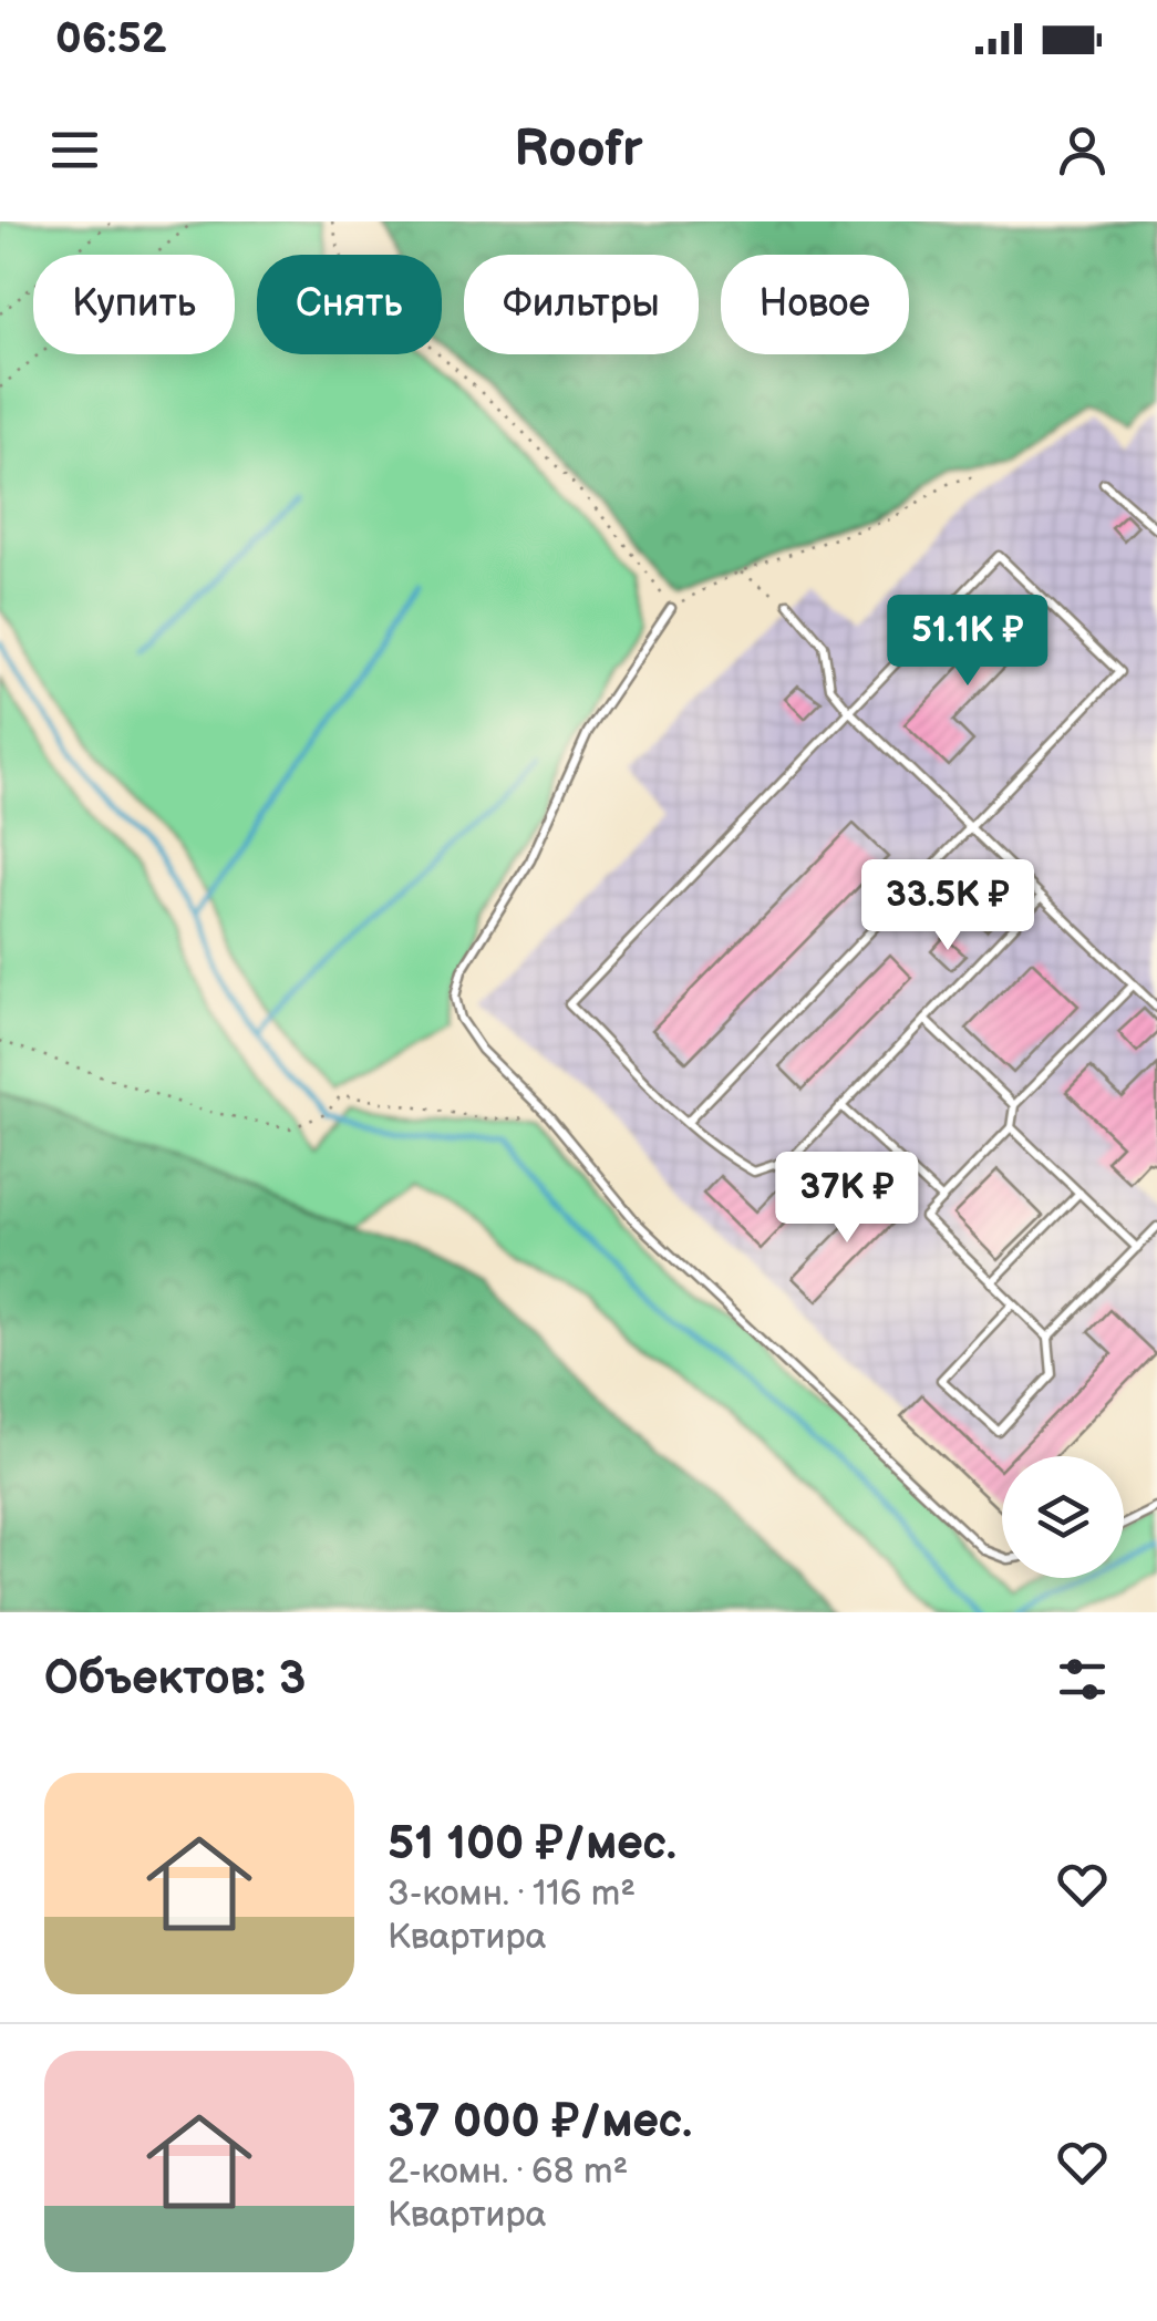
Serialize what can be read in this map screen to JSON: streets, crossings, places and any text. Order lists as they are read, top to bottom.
{
  "page": {
    "status": "06:52",
    "header": "Roofr",
    "chip": [
      "Купить",
      "Снять",
      "Фильтры",
      "Новое"
    ],
    "price": ["51.1K ₽", "33.5K ₽", "37K ₽"],
    "heading": "Объектов: 3",
    "list": [
      {
        "name": "51 100 ₽/мес.",
        "note": "3-комн. · 116 m² · Квартира"
      },
      {
        "name": "37 000 ₽/мес.",
        "note": "2-комн. · 68 m² · Квартира"
      }
    ]
  }
}
